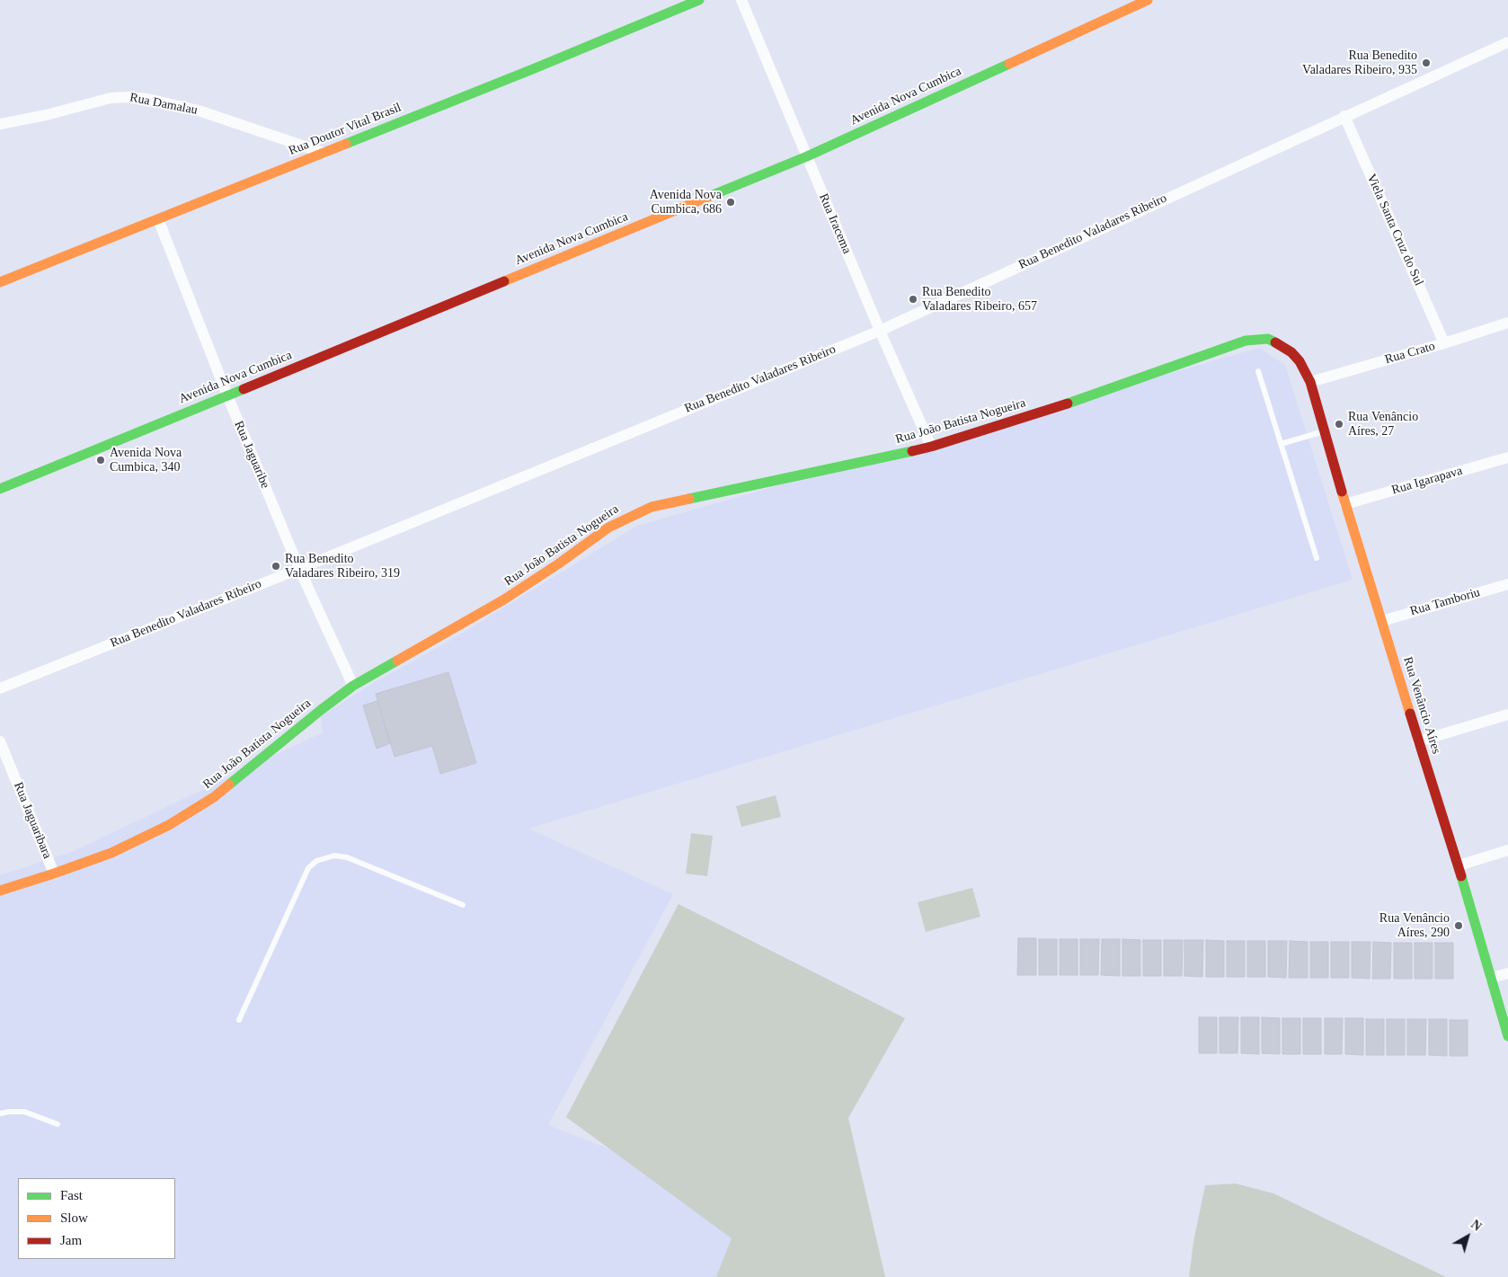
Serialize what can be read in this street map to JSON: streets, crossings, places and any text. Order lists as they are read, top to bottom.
{
  "streets": {
    "street": [
      "Avenida Nova Cumbica",
      "Rua Damalau",
      "Rua Doutor Vital Brasil",
      "Rua Iracema",
      "Viela Santa Cruz do Sul",
      "Rua Benedito Valadares Ribeiro",
      "Rua Crato",
      "Rua João Batista Nogueira",
      "Rua Jaguaribe",
      "Rua Igarapava",
      "Rua Tamboriu",
      "Rua Venâncio Aíres",
      "Rua Jaguaribara"
    ]
  },
  "crossings": [
    ["Avenida Nova Cumbica", "Rua Iracema"],
    ["Avenida Nova Cumbica", "Rua Jaguaribe"],
    ["Rua Damalau", "Rua Doutor Vital Brasil"],
    ["Rua Doutor Vital Brasil", "Rua Jaguaribe"],
    ["Rua Iracema", "Rua Benedito Valadares Ribeiro"],
    ["Rua Iracema", "Rua João Batista Nogueira"],
    ["Viela Santa Cruz do Sul", "Rua Benedito Valadares Ribeiro"],
    ["Viela Santa Cruz do Sul", "Rua Crato"],
    ["Rua Benedito Valadares Ribeiro", "Rua Jaguaribe"],
    ["Rua Crato", "Rua João Batista Nogueira"],
    ["Rua Crato", "Rua Venâncio Aíres"],
    ["Rua João Batista Nogueira", "Rua Jaguaribe"],
    ["Rua João Batista Nogueira", "Rua Venâncio Aíres"],
    ["Rua João Batista Nogueira", "Rua Jaguaribara"],
    ["Rua Igarapava", "Rua Venâncio Aíres"],
    ["Rua Tamboriu", "Rua Venâncio Aíres"]
  ],
  "places": [
    "Rua Benedito Valadares Ribeiro, 935",
    "Avenida Nova Cumbica, 686",
    "Rua Benedito Valadares Ribeiro, 657",
    "Rua Venâncio Aíres, 27",
    "Avenida Nova Cumbica, 340",
    "Rua Benedito Valadares Ribeiro, 319",
    "Rua Venâncio Aíres, 290"
  ],
  "legend": ["Fast", "Slow", "Jam"],
  "north": "top right"
}
